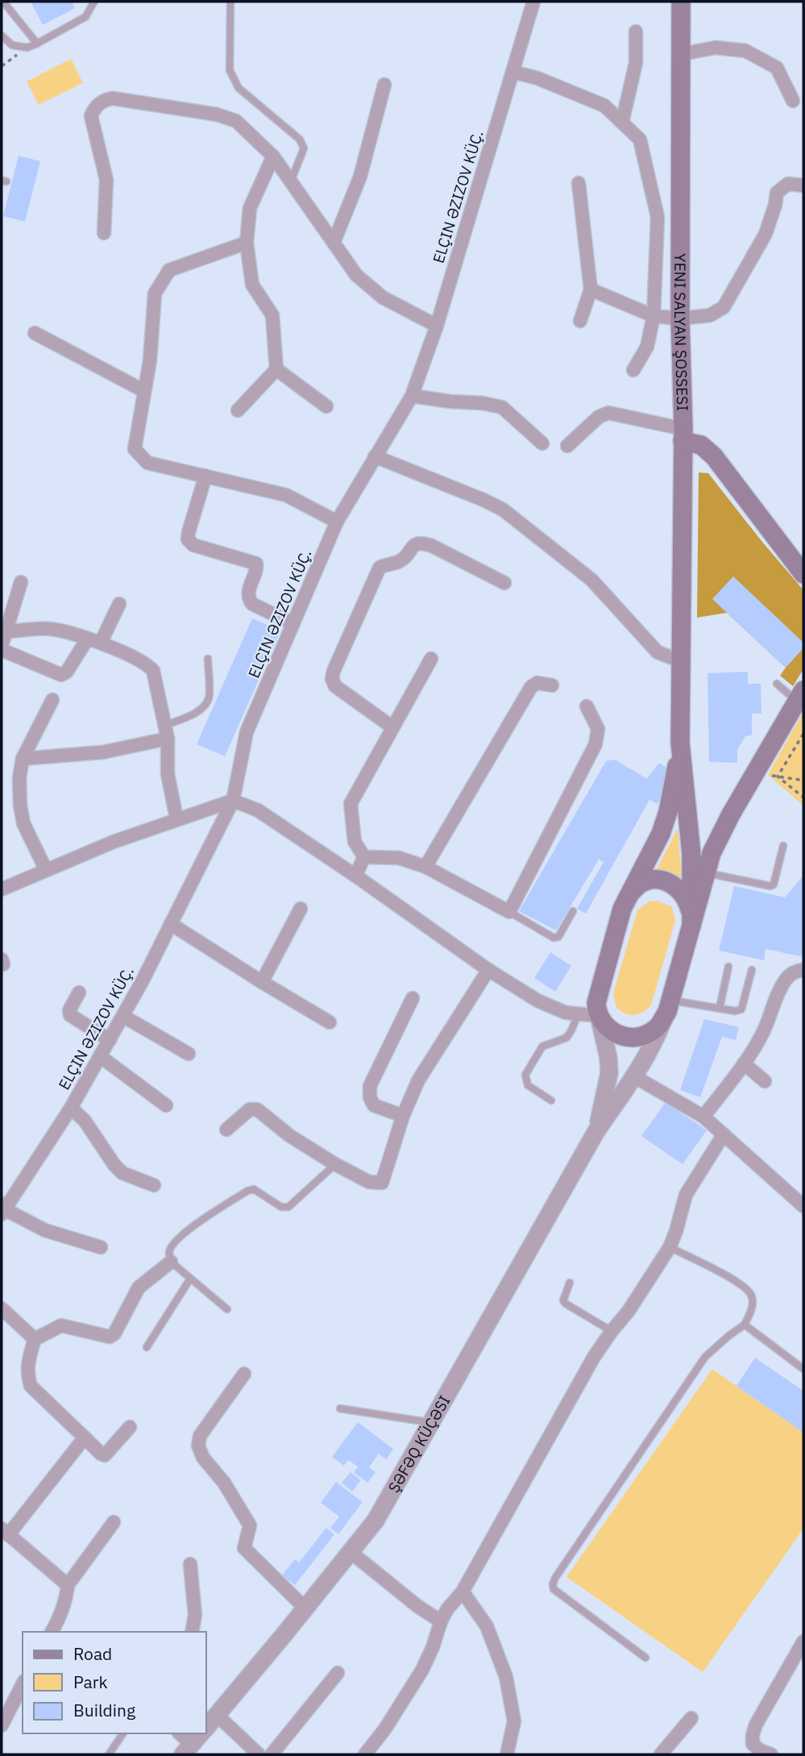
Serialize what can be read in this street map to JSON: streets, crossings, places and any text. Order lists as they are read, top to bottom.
{
  "streets": {
    "main road": ["YENI SALYAN ŞOSSESI"],
    "street": ["ELÇIN ƏZIZOV KÜÇ.", "ŞƏFƏQ KÜÇƏSI"]
  },
  "legend": ["Road", "Park", "Building"]
}
